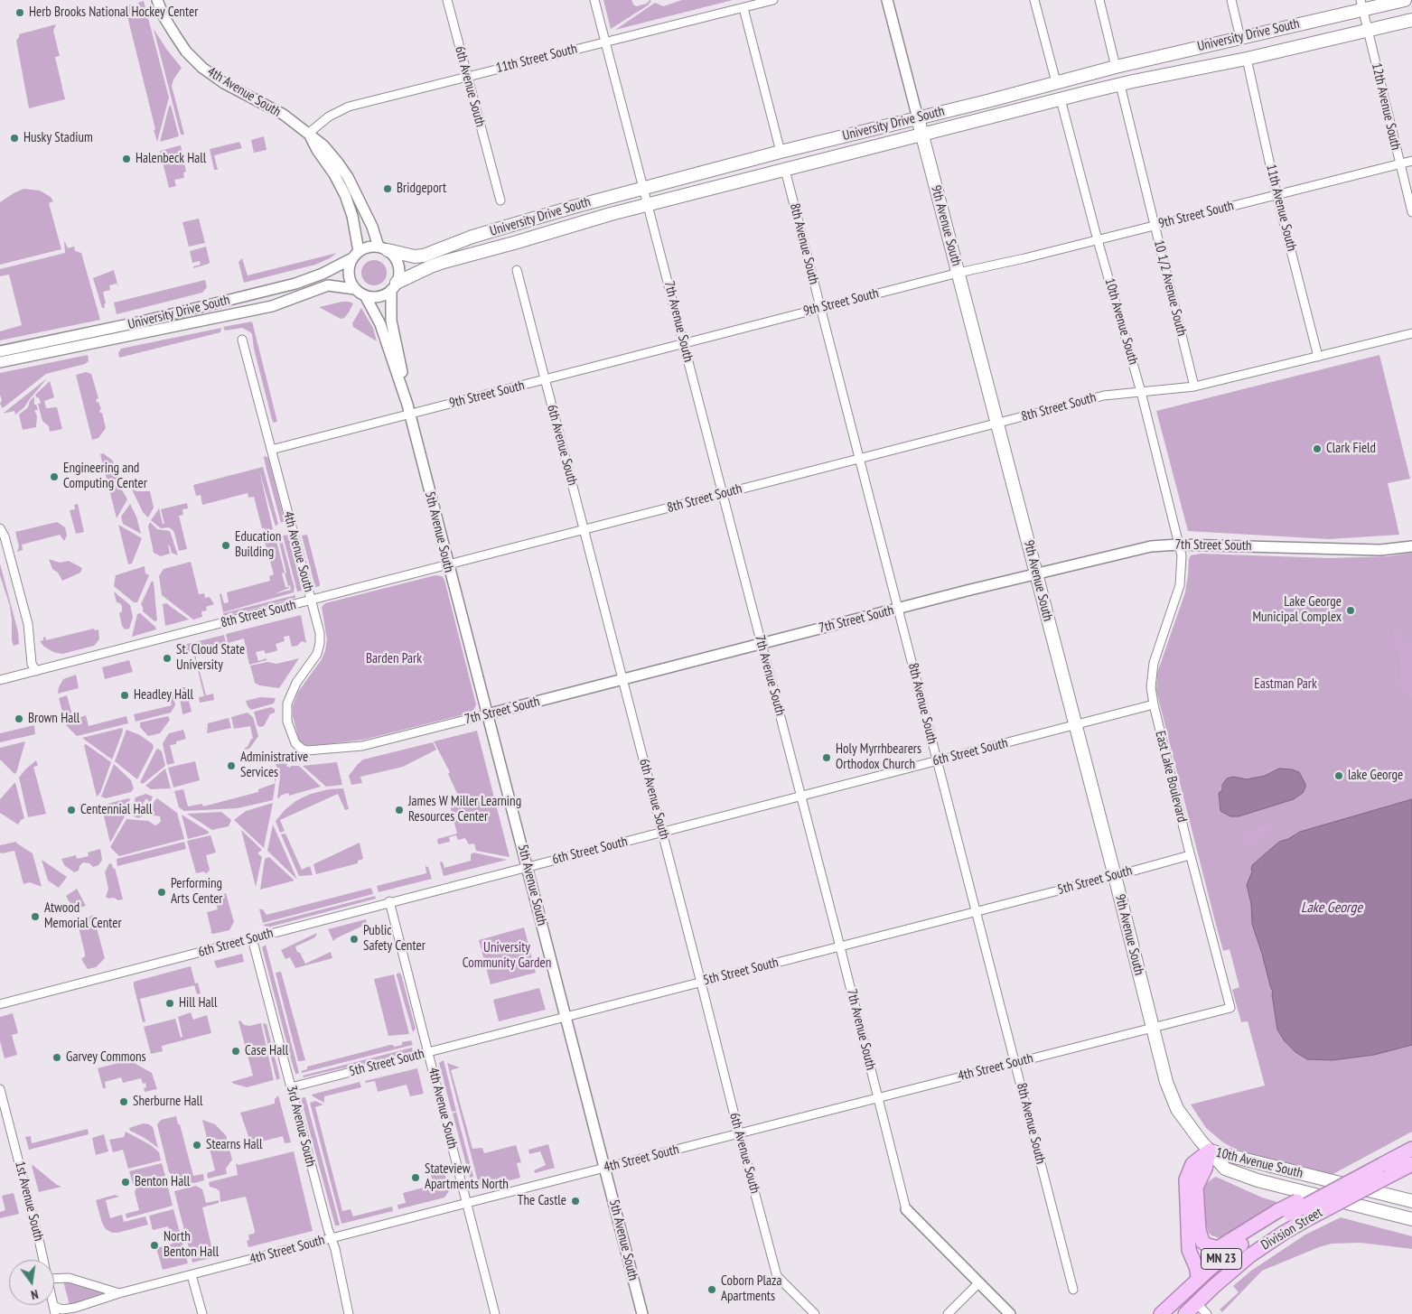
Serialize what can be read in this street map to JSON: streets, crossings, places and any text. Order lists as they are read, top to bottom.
{
  "streets": {
    "highway": ["Division Street", "MN 23"],
    "main road": ["University Drive South", "9th Avenue South", "10th Avenue South"],
    "street": [
      "11th Street South",
      "6th Avenue South",
      "4th Avenue South",
      "12th Avenue South",
      "11th Avenue South",
      "9th Street South",
      "8th Avenue South",
      "10 1/2 Avenue South",
      "7th Avenue South",
      "8th Street South",
      "5th Avenue South",
      "7th Street South",
      "6th Street South",
      "East Lake Boulevard",
      "5th Street South",
      "4th Street South",
      "3rd Avenue South",
      "1st Avenue South"
    ]
  },
  "crossings": [
    ["University Drive South", "12th Avenue South"],
    ["University Drive South", "11th Avenue South"],
    ["University Drive South", "9th Avenue South"],
    ["University Drive South", "8th Avenue South"],
    ["University Drive South", "10 1/2 Avenue South"],
    ["University Drive South", "7th Avenue South"],
    ["University Drive South", "10th Avenue South"],
    ["University Drive South", "5th Avenue South"],
    ["11th Street South", "6th Avenue South"],
    ["11th Street South", "4th Avenue South"],
    ["11th Street South", "7th Avenue South"],
    ["6th Avenue South", "9th Street South"],
    ["6th Avenue South", "8th Street South"],
    ["6th Avenue South", "7th Street South"],
    ["6th Avenue South", "6th Street South"],
    ["6th Avenue South", "5th Street South"],
    ["6th Avenue South", "4th Street South"],
    ["4th Avenue South", "9th Street South"],
    ["4th Avenue South", "8th Street South"],
    ["4th Avenue South", "7th Street South"],
    ["4th Avenue South", "6th Street South"],
    ["4th Avenue South", "5th Street South"],
    ["4th Avenue South", "4th Street South"],
    ["12th Avenue South", "9th Street South"],
    ["11th Avenue South", "9th Street South"],
    ["11th Avenue South", "8th Street South"],
    ["9th Street South", "9th Avenue South"],
    ["9th Street South", "8th Avenue South"],
    ["9th Street South", "10 1/2 Avenue South"],
    ["9th Street South", "7th Avenue South"],
    ["9th Street South", "10th Avenue South"],
    ["9th Street South", "5th Avenue South"],
    ["9th Avenue South", "10th Avenue South"],
    ["9th Avenue South", "8th Street South"],
    ["9th Avenue South", "7th Street South"],
    ["9th Avenue South", "6th Street South"],
    ["9th Avenue South", "5th Street South"],
    ["9th Avenue South", "4th Street South"],
    ["8th Avenue South", "8th Street South"],
    ["8th Avenue South", "7th Street South"],
    ["8th Avenue South", "6th Street South"],
    ["8th Avenue South", "5th Street South"],
    ["8th Avenue South", "4th Street South"],
    ["10 1/2 Avenue South", "8th Street South"],
    ["7th Avenue South", "8th Street South"],
    ["7th Avenue South", "7th Street South"],
    ["7th Avenue South", "6th Street South"],
    ["7th Avenue South", "5th Street South"],
    ["7th Avenue South", "4th Street South"],
    ["10th Avenue South", "8th Street South"],
    ["10th Avenue South", "7th Street South"],
    ["10th Avenue South", "East Lake Boulevard"],
    ["8th Street South", "5th Avenue South"],
    ["5th Avenue South", "7th Street South"],
    ["5th Avenue South", "6th Street South"],
    ["5th Avenue South", "5th Street South"],
    ["5th Avenue South", "4th Street South"],
    ["7th Street South", "East Lake Boulevard"],
    ["6th Street South", "East Lake Boulevard"],
    ["6th Street South", "3rd Avenue South"],
    ["East Lake Boulevard", "5th Street South"],
    ["East Lake Boulevard", "4th Street South"],
    ["5th Street South", "3rd Avenue South"],
    ["4th Street South", "3rd Avenue South"],
    ["Division Street", "MN 23"]
  ],
  "water": ["Lake George"],
  "parks": ["Barden Park", "Eastman Park", "University Community Garden"],
  "places": [
    "Herb Brooks National Hockey Center",
    "Husky Stadium",
    "Halenbeck Hall",
    "Bridgeport",
    "Clark Field",
    "Engineering and Computing Center",
    "Education Building",
    "Lake George Municipal Complex",
    "St. Cloud State University",
    "Headley Hall",
    "Brown Hall",
    "Holy Myrrhbearers Orthodox Church",
    "Administrative Services",
    "lake George",
    "Centennial Hall",
    "James W Miller Learning Resources Center",
    "Performing Arts Center",
    "Atwood Memorial Center",
    "Public Safety Center",
    "Hill Hall",
    "Case Hall",
    "Garvey Commons",
    "Sherburne Hall",
    "Stearns Hall",
    "Stateview Apartments North",
    "Benton Hall",
    "The Castle",
    "North Benton Hall",
    "Coborn Plaza Apartments"
  ],
  "north": "bottom"
}
